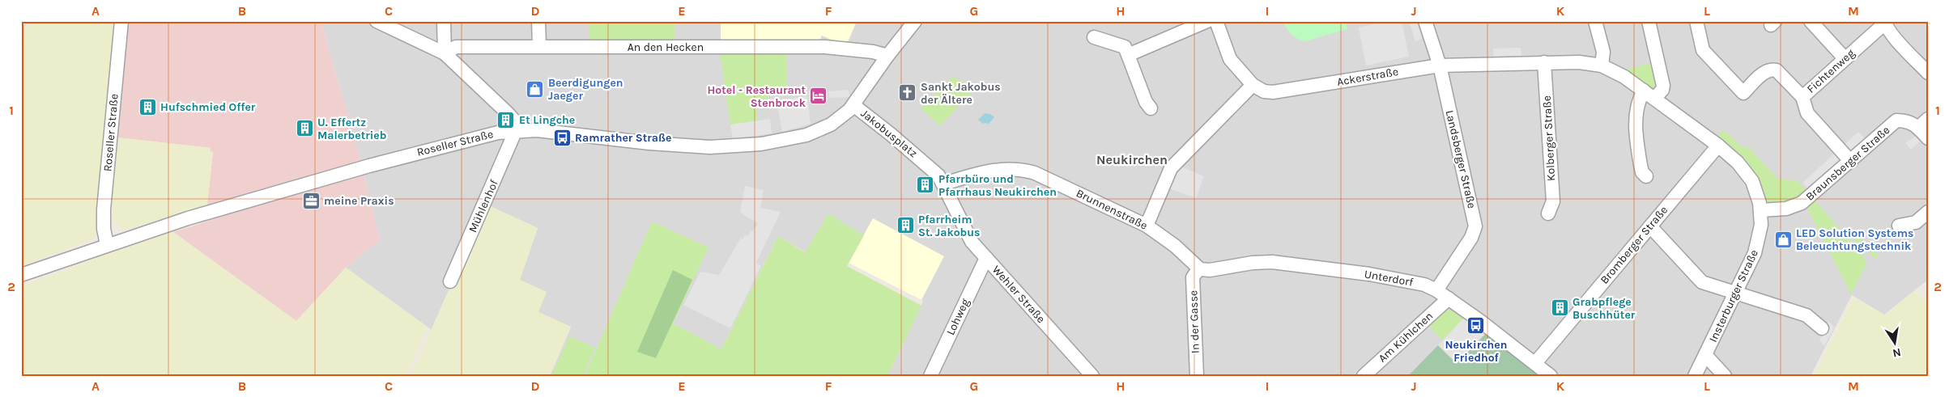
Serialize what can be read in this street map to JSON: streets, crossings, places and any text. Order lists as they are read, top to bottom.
{
  "streets": {
    "street": [
      "An den Hecken",
      "Fichtenweg",
      "Ackerstraße",
      "Roseller Straße",
      "Jakobusplatz",
      "Kolberger Straße",
      "Landsberger Straße",
      "Braunsberger Straße",
      "Mühlenhof",
      "Brunnenstraße",
      "Bromberger Straße",
      "Unterdorf",
      "Wehler Straße",
      "Insterburger Straße",
      "Lohweg",
      "In der Gasse",
      "Am Kühlchen"
    ]
  },
  "crossings": [
    ["An den Hecken", "Jakobusplatz"],
    ["Fichtenweg", "Braunsberger Straße"],
    ["Ackerstraße", "Kolberger Straße"],
    ["Ackerstraße", "Landsberger Straße"],
    ["Ackerstraße", "Insterburger Straße"],
    ["Roseller Straße", "Jakobusplatz"],
    ["Roseller Straße", "Mühlenhof"],
    ["Jakobusplatz", "Brunnenstraße"],
    ["Jakobusplatz", "Wehler Straße"],
    ["Landsberger Straße", "Unterdorf"],
    ["Braunsberger Straße", "Insterburger Straße"],
    ["Brunnenstraße", "Unterdorf"],
    ["Brunnenstraße", "In der Gasse"],
    ["Bromberger Straße", "Unterdorf"],
    ["Bromberger Straße", "Insterburger Straße"],
    ["Unterdorf", "In der Gasse"],
    ["Unterdorf", "Am Kühlchen"],
    ["Wehler Straße", "Lohweg"]
  ],
  "districts": ["Neukirchen"],
  "places": {
    "shop": ["Beerdigungen Jaeger", "LED Solution Systems Beleuchtungstechnik"],
    "church": ["Sankt Jakobus der Ältere"],
    "hotel": ["Hotel - Restaurant Stenbrock"],
    "building": [
      "Hufschmied Offer",
      "Et Lingche",
      "U. Effertz Malerbetrieb",
      "Pfarrbüro und Pfarrhaus Neukirchen",
      "Pfarrheim St. Jakobus",
      "Grabpflege Buschhüter"
    ],
    "bus stop": ["Ramrather Straße", "Neukirchen Friedhof"],
    "office": ["meine Praxis"]
  },
  "north": "bottom",
  "grid": {
    "columns": [
      "A",
      "B",
      "C",
      "D",
      "E",
      "F",
      "G",
      "H",
      "I",
      "J",
      "K",
      "L",
      "M"
    ],
    "rows": ["1", "2"]
  }
}
